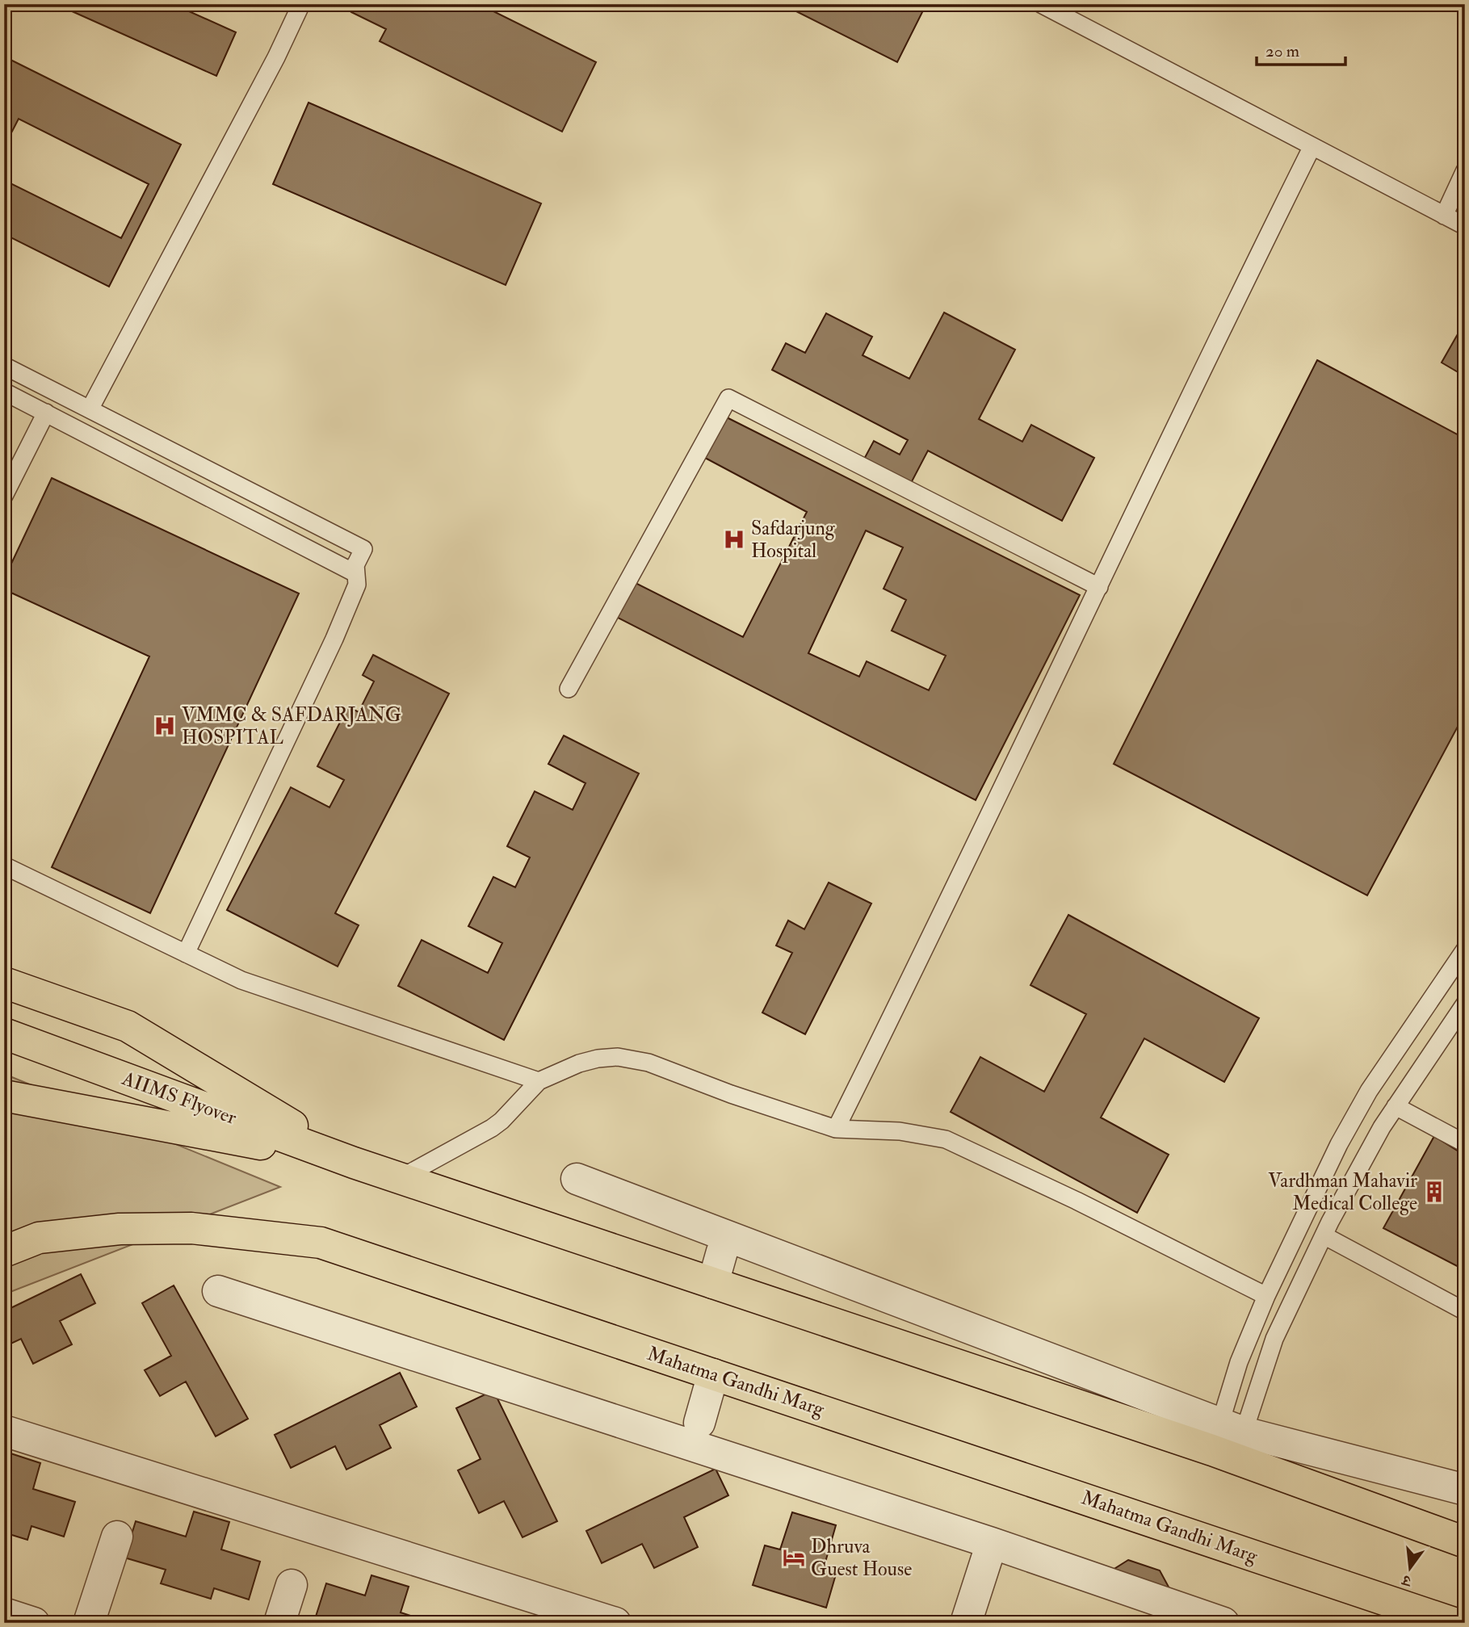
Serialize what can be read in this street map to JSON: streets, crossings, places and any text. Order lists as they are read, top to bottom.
{
  "streets": {
    "main road": ["AIIMS Flyover", "Mahatma Gandhi Marg"]
  },
  "places": {
    "hospital": ["Safdarjung Hospital", "VMMC & SAFDARJANG HOSPITAL"],
    "building": ["Vardhman Mahavir Medical College"],
    "hotel": ["Dhruva Guest House"]
  },
  "scale_bar": "20 m",
  "north": "bottom"
}
